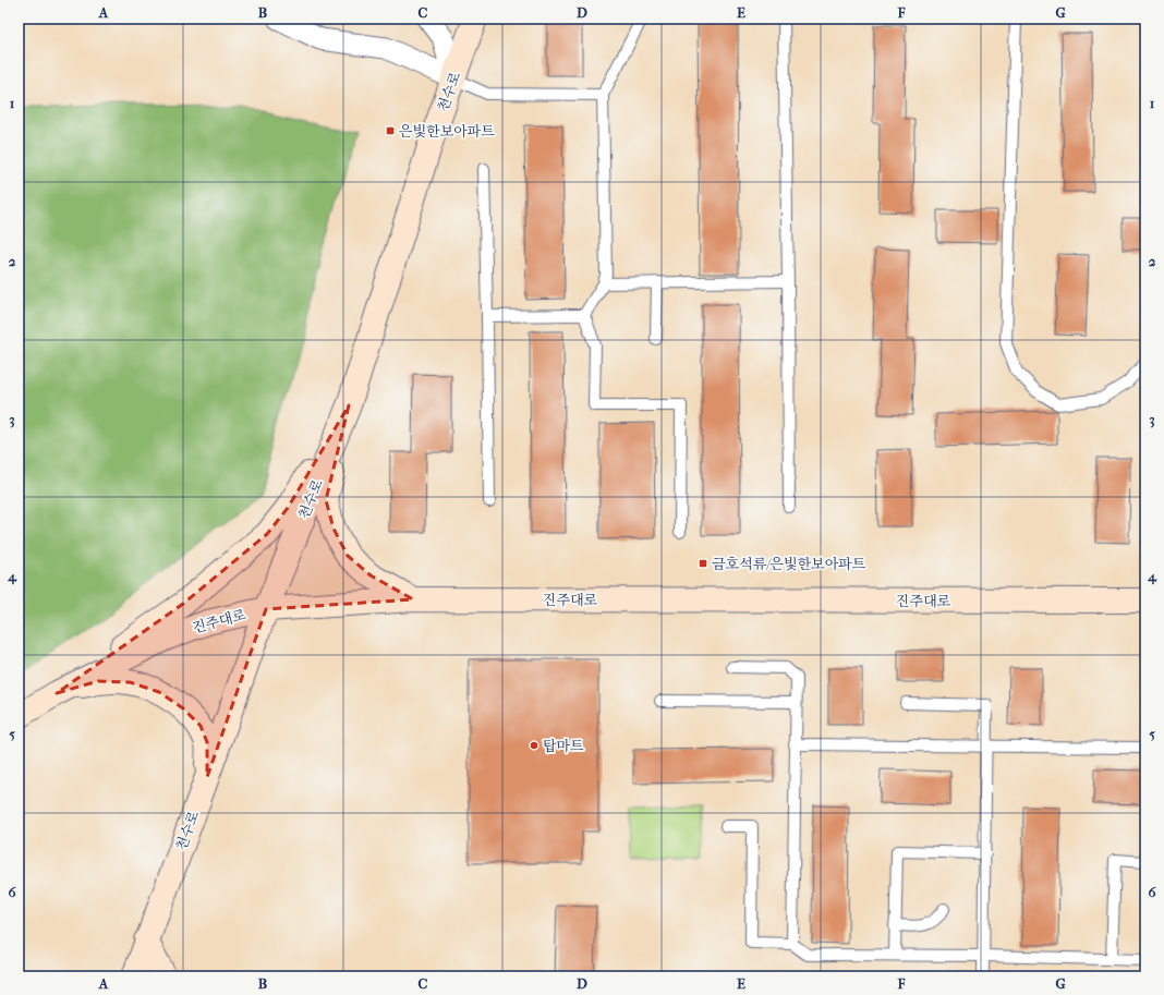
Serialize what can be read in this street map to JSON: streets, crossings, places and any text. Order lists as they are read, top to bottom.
{
  "streets": {
    "street": ["천수로", "진주대로"]
  },
  "crossings": [
    ["천수로", "진주대로"]
  ],
  "places": {
    "transit": ["은빛한보아파트", "금호석류/은빛한보아파트"],
    "other": ["탑마트"]
  },
  "grid": {
    "columns": [
      "A",
      "B",
      "C",
      "D",
      "E",
      "F",
      "G"
    ],
    "rows": [
      "1",
      "2",
      "3",
      "4",
      "5",
      "6"
    ]
  }
}
